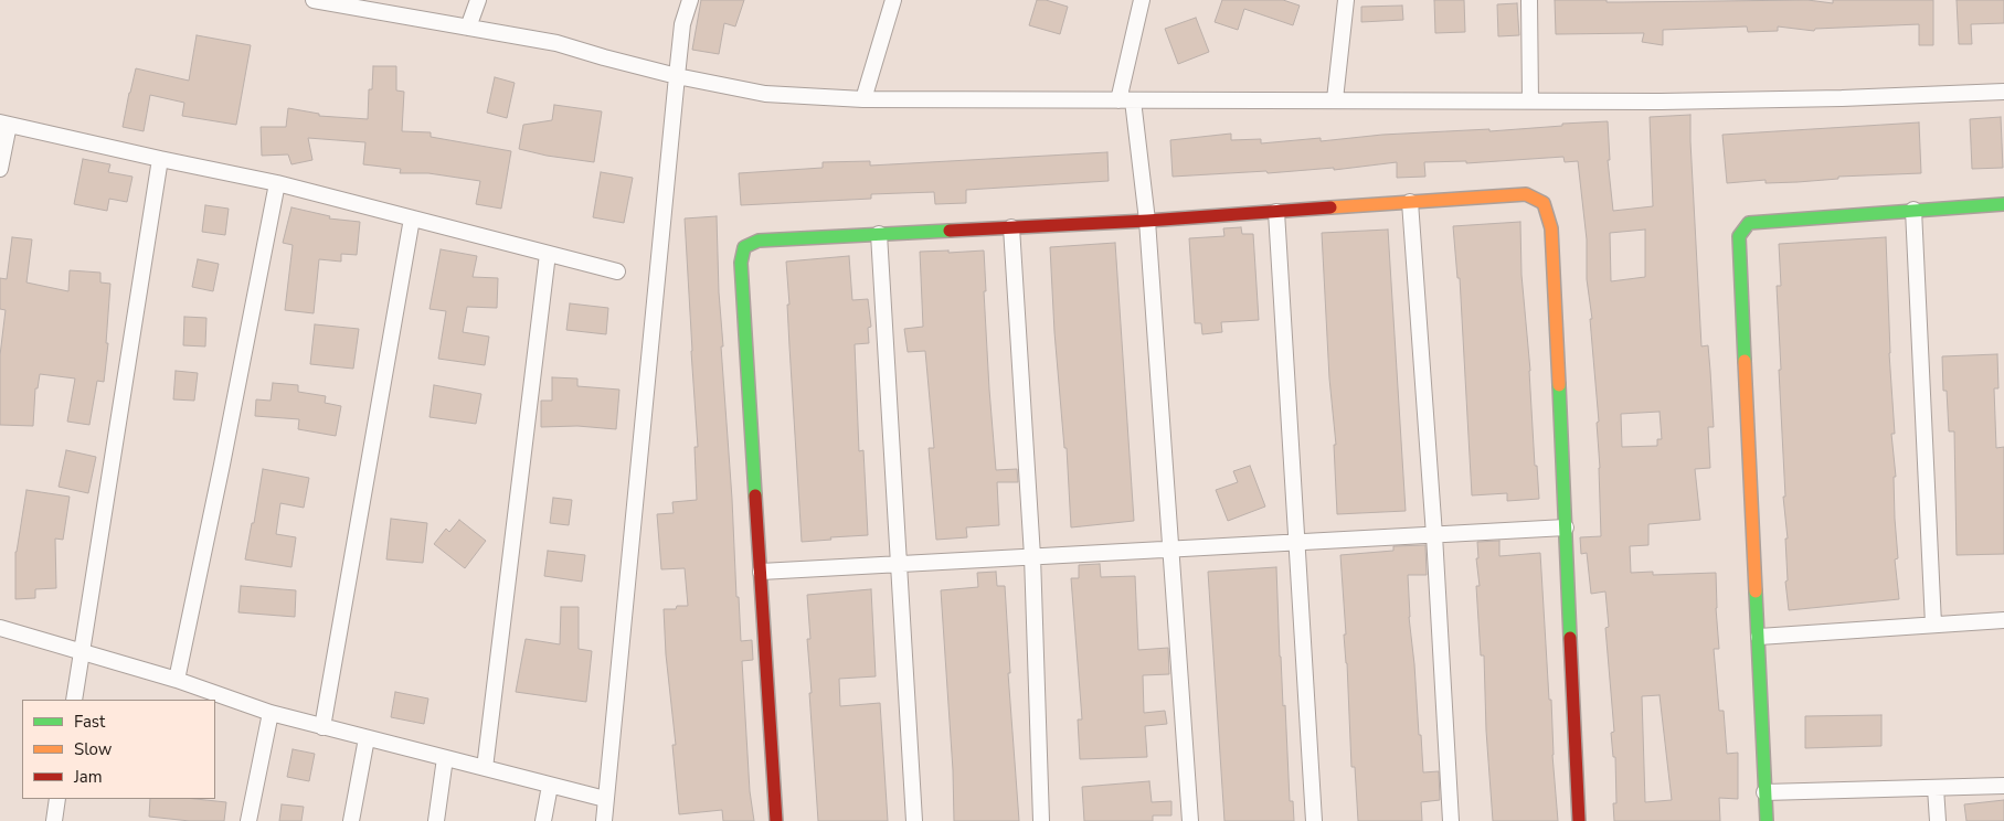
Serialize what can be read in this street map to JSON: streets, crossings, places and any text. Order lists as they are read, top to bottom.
{
  "legend": ["Fast", "Slow", "Jam"]
}
